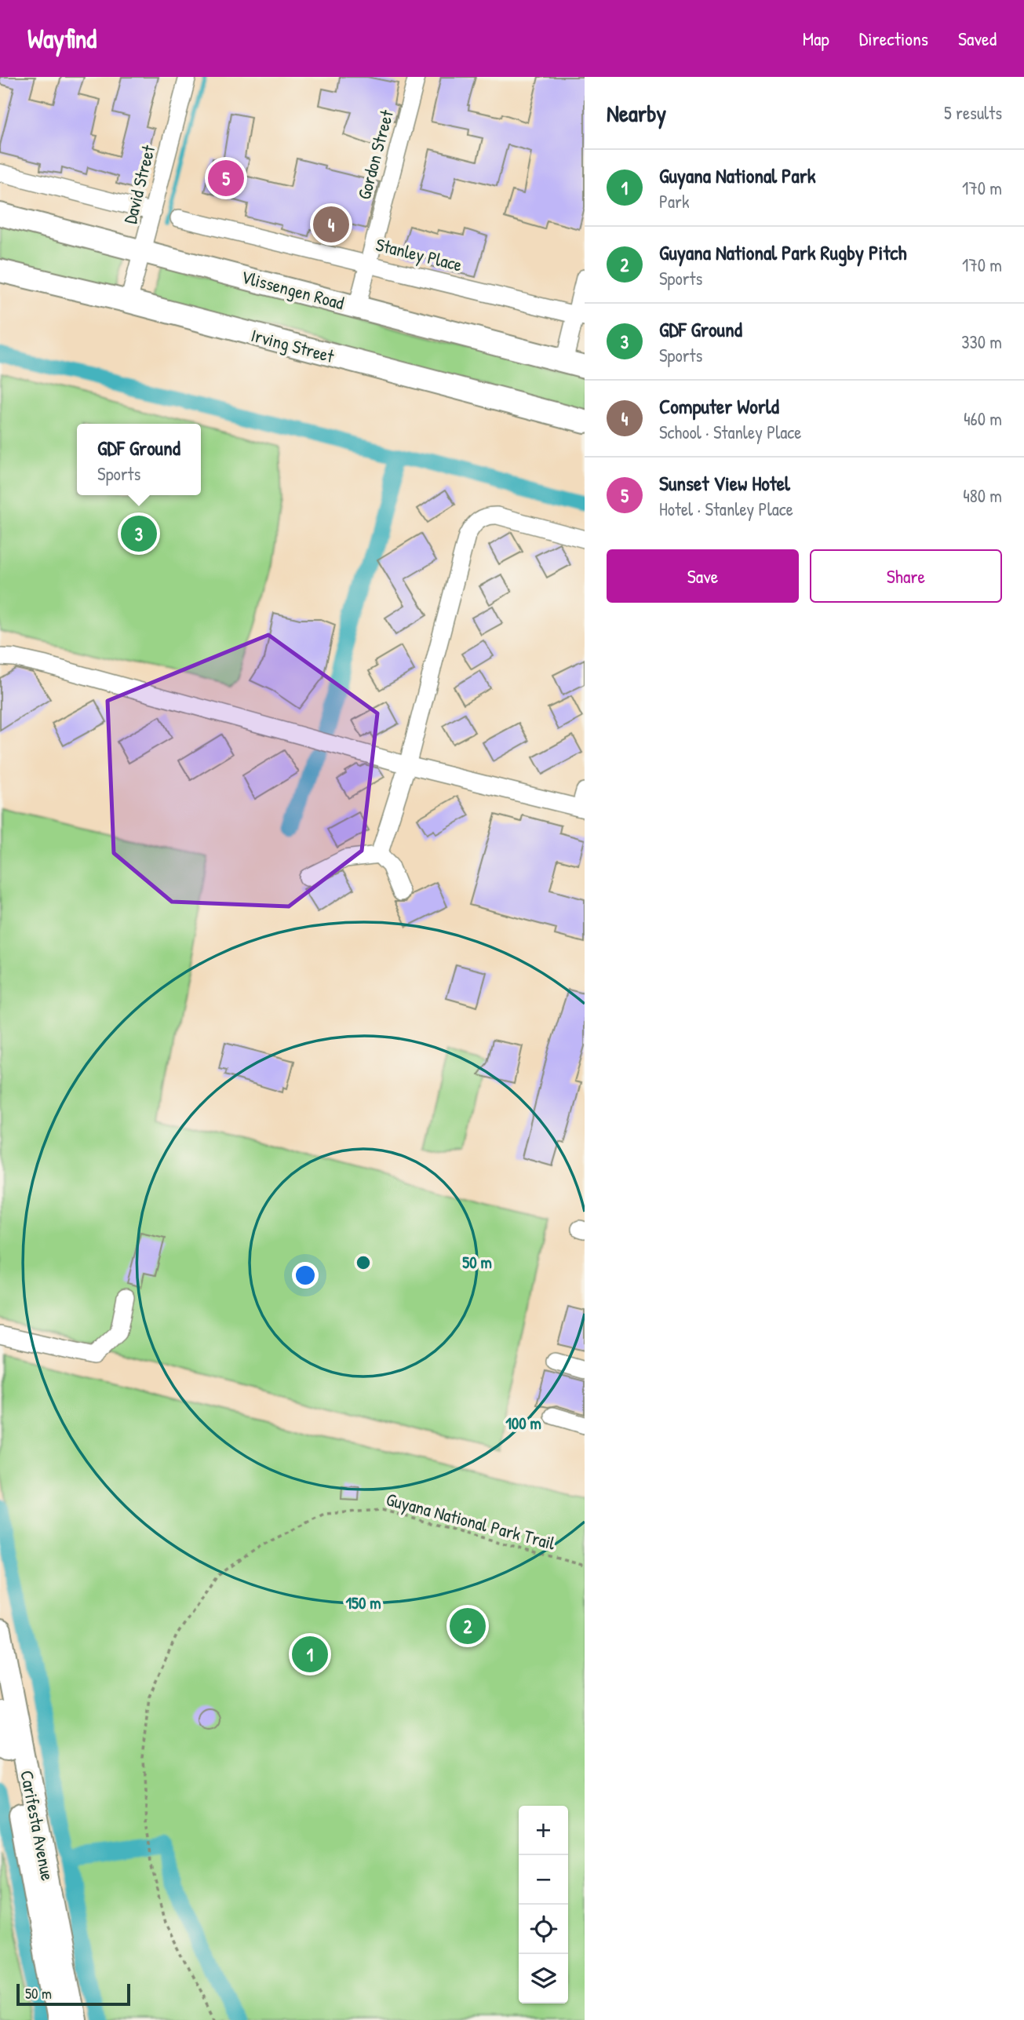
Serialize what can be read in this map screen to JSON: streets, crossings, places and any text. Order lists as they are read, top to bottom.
{
  "streets": {
    "main road": ["Vlissengen Road", "Irving Street", "Carifesta Avenue"],
    "street": ["Gordon Street", "David Street", "Stanley Place"],
    "path": ["Guyana National Park Trail"]
  },
  "crossings": [
    ["Gordon Street", "Stanley Place"],
    ["Gordon Street", "Vlissengen Road"],
    ["David Street", "Vlissengen Road"],
    ["David Street", "Irving Street"]
  ],
  "scale_bar": "50 m",
  "page": {
    "header": "Wayfind",
    "nav": ["Map", "Directions", "Saved"],
    "heading": ["Nearby", "5 results"],
    "list": [
      {
        "mark": "1",
        "name": "Guyana National Park",
        "note": "Park",
        "value": "170 m"
      },
      {
        "mark": "2",
        "name": "Guyana National Park Rugby Pitch",
        "note": "Sports",
        "value": "170 m"
      },
      {
        "mark": "3",
        "name": "GDF Ground",
        "note": "Sports",
        "value": "330 m"
      },
      {
        "mark": "4",
        "name": "Computer World",
        "note": "School · Stanley Place",
        "value": "460 m"
      },
      {
        "mark": "5",
        "name": "Sunset View Hotel",
        "note": "Hotel · Stanley Place",
        "value": "480 m"
      }
    ],
    "pins": [
      "5",
      "4",
      "3",
      "2",
      "1"
    ],
    "popup": ["GDF Ground", "Sports"],
    "buttons": ["Save", "Share"],
    "map_buttons": ["+", "−"],
    "scale": "50 m"
  },
  "rings": ["50 m", "100 m", "150 m"]
}
